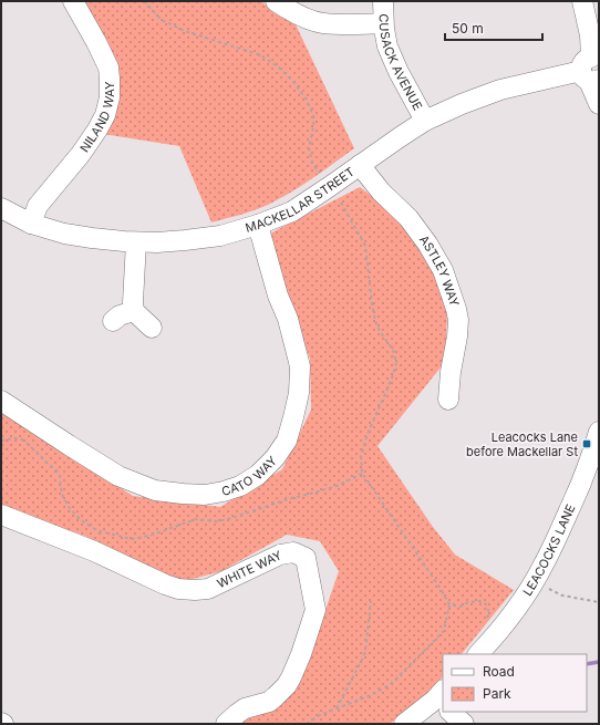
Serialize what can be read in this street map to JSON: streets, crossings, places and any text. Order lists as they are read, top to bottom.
{
  "streets": {
    "street": [
      "CUSACK AVENUE",
      "NILAND WAY",
      "MACKELLAR STREET",
      "ASTLEY WAY",
      "CATO WAY",
      "LEACOCKS LANE",
      "WHITE WAY"
    ]
  },
  "crossings": [
    ["CUSACK AVENUE", "MACKELLAR STREET"],
    ["NILAND WAY", "MACKELLAR STREET"],
    ["MACKELLAR STREET", "ASTLEY WAY"],
    ["MACKELLAR STREET", "CATO WAY"]
  ],
  "places": {
    "transit": ["Leacocks Lane before Mackellar St"]
  },
  "legend": ["Road", "Park"],
  "scale_bar": "50 m"
}
